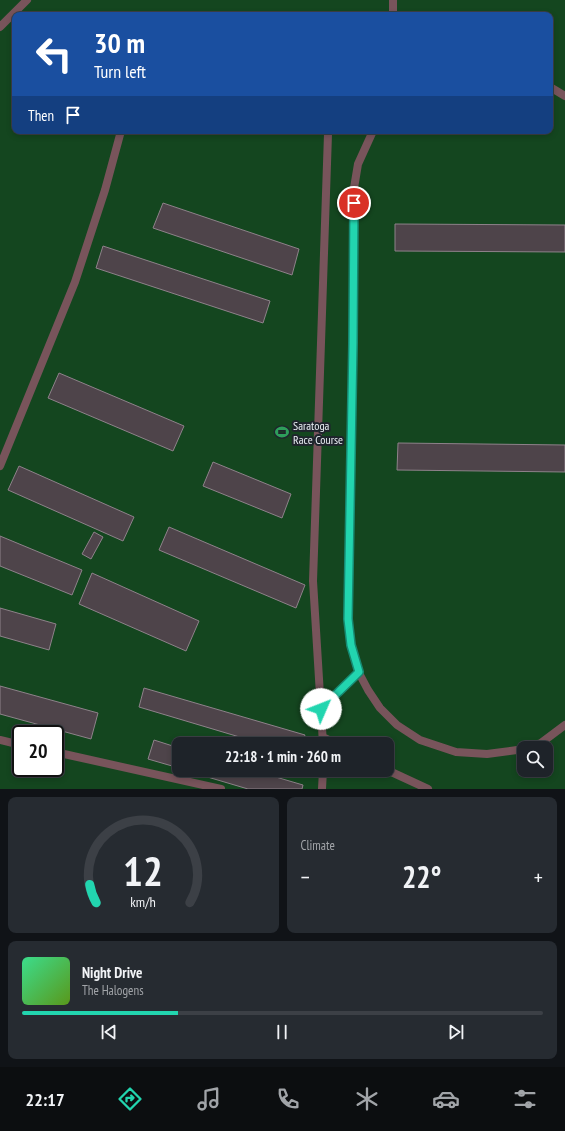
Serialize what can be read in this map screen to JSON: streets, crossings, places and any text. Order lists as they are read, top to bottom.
{
  "places": {
    "sports": ["Saratoga Race Course"]
  },
  "page": {
    "turn": ["30 m", "Turn left"],
    "then": "Then",
    "limit": "20",
    "trip": "22:18 · 1 min · 260 m",
    "tile": "Climate",
    "heat": ["−", "22°", "+"],
    "song": ["Night Drive", "The Halogens"],
    "tabs": "22:17",
    "gauge": ["12", "km/h"]
  }
}
